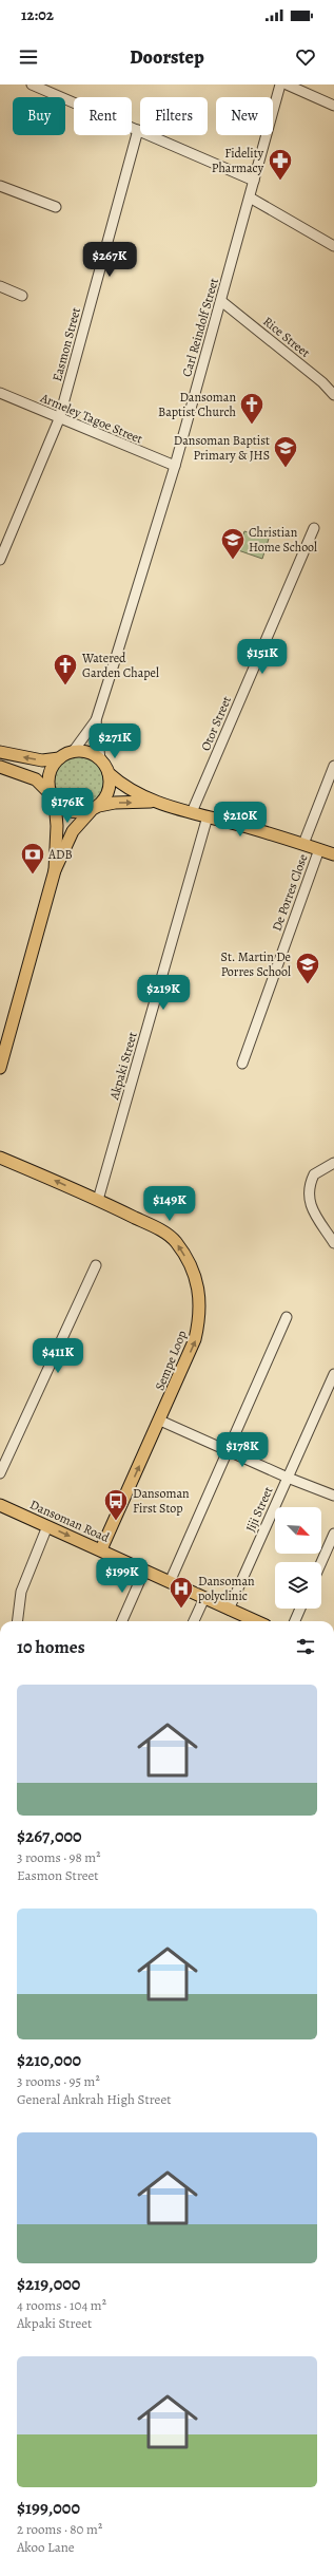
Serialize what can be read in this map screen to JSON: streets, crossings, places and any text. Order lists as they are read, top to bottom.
{
  "streets": {
    "main road": ["Sempe Loop", "Dansoman Road"],
    "street": [
      "Carl Reindolf Street",
      "Rice Street",
      "Easmon Street",
      "Armeley Tagoe Street",
      "Otor Street",
      "De Porres Close",
      "Akpaki Street",
      "Jiji Street"
    ]
  },
  "crossings": [
    ["Carl Reindolf Street", "Rice Street"],
    ["Carl Reindolf Street", "Armeley Tagoe Street"],
    ["Easmon Street", "Armeley Tagoe Street"],
    ["Akpaki Street", "Sempe Loop"],
    ["Sempe Loop", "Dansoman Road"],
    ["Jiji Street", "Dansoman Road"]
  ],
  "places": {
    "pharmacy": ["Fidelity Pharmacy"],
    "church": ["Dansoman Baptist Church", "Watered Garden Chapel"],
    "school or university": ["Dansoman Baptist Primary & JHS", "Christian Home School", "St. Martin De Porres School"],
    "bank": ["ADB"],
    "bus stop": ["Dansoman First Stop"],
    "hospital": ["Dansoman polyclinic"]
  },
  "north": "bottom right",
  "page": {
    "status": "12:02",
    "header": "Doorstep",
    "chip": [
      "Buy",
      "Rent",
      "Filters",
      "New"
    ],
    "price": [
      "$267K",
      "$151K",
      "$271K",
      "$176K",
      "$210K",
      "$219K",
      "$149K",
      "$411K",
      "$178K",
      "$199K"
    ],
    "heading": "10 homes",
    "list": [
      {
        "name": "$267,000",
        "note": "3 rooms · 98 m² · Easmon Street"
      },
      {
        "name": "$210,000",
        "note": "3 rooms · 95 m² · General Ankrah High Street"
      },
      {
        "name": "$219,000",
        "note": "4 rooms · 104 m² · Akpaki Street"
      },
      {
        "name": "$199,000",
        "note": "2 rooms · 80 m² · Akoo Lane"
      }
    ]
  }
}
